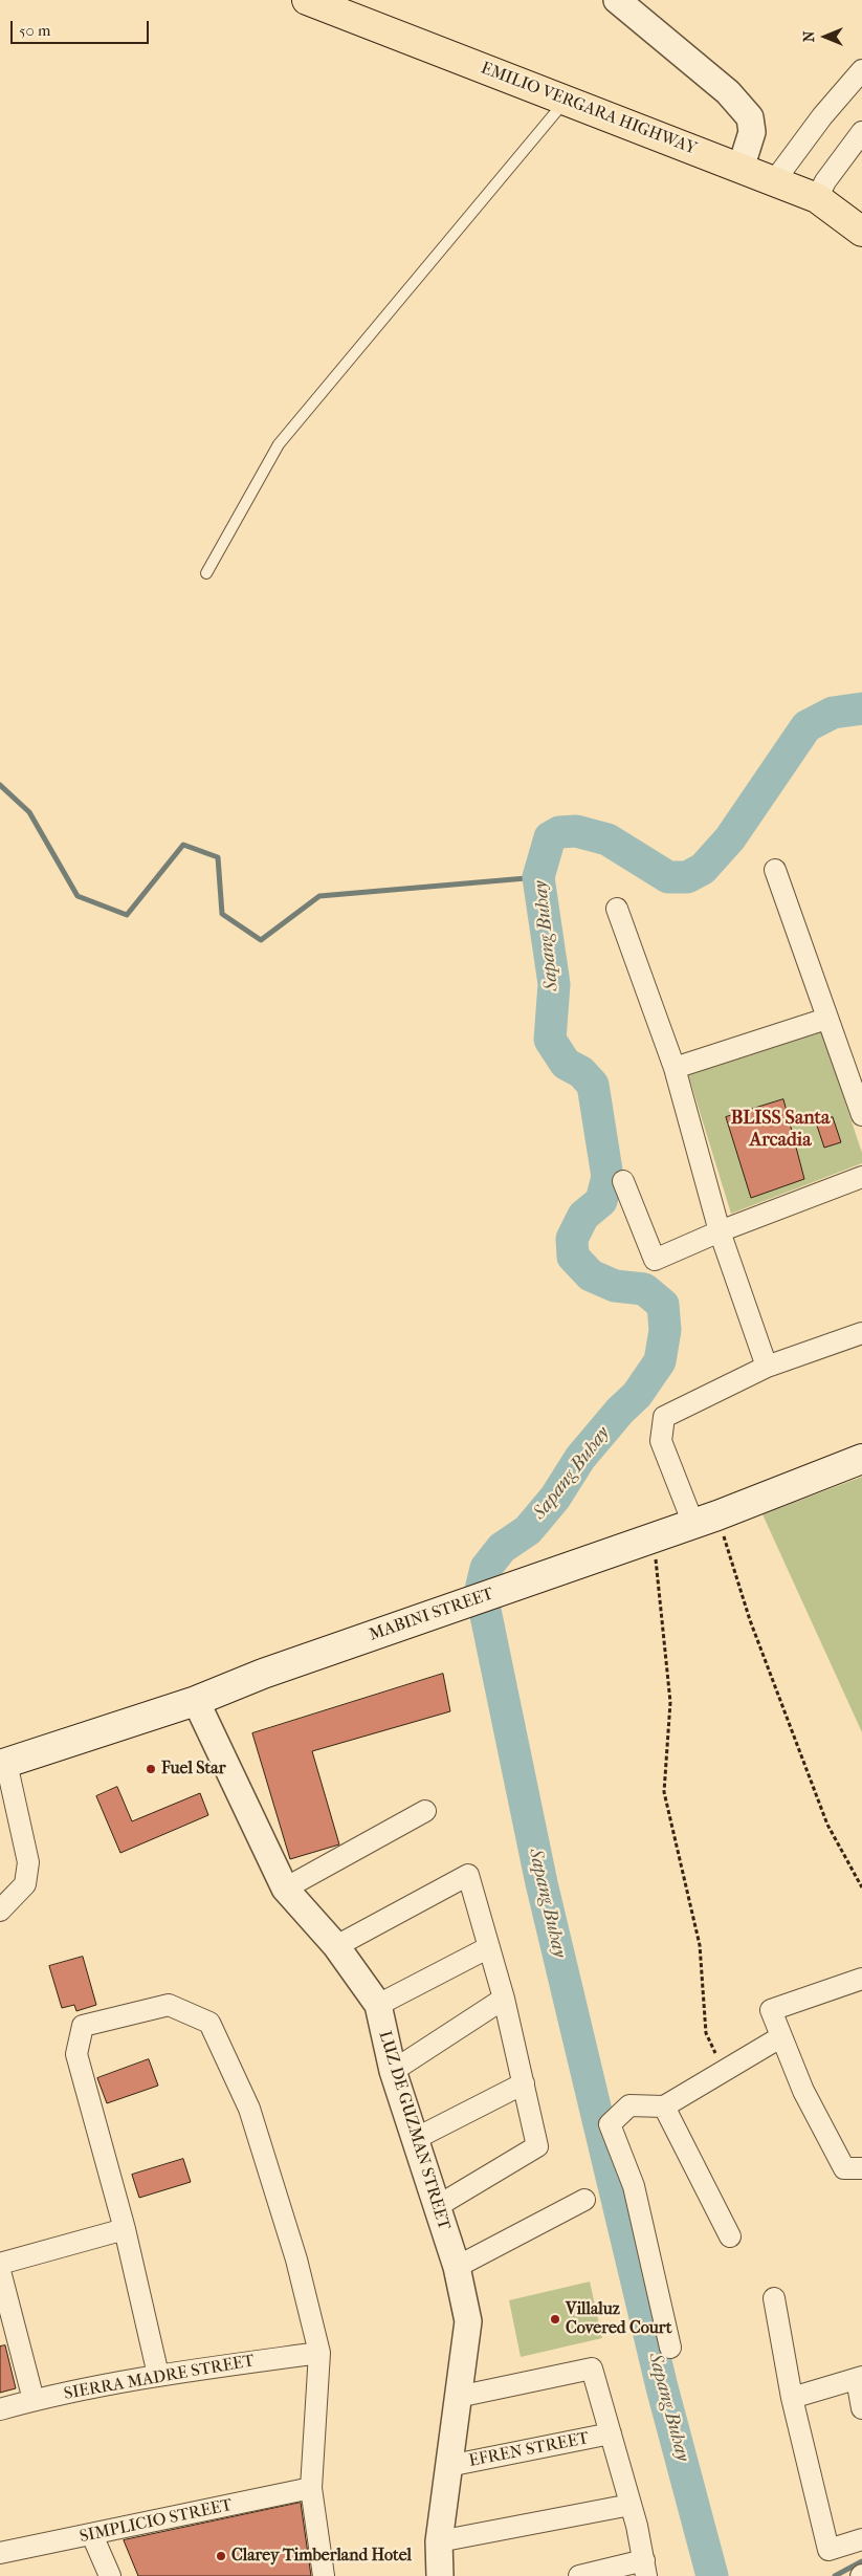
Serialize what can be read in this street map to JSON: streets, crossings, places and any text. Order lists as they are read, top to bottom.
{
  "streets": {
    "highway": ["EMILIO VERGARA HIGHWAY"],
    "main road": ["MABINI STREET"],
    "street": [
      "LUZ DE GUZMAN STREET",
      "SIERRA MADRE STREET",
      "EFREN STREET",
      "SIMPLICIO STREET"
    ]
  },
  "crossings": [
    ["MABINI STREET", "LUZ DE GUZMAN STREET"],
    ["LUZ DE GUZMAN STREET", "EFREN STREET"]
  ],
  "districts": ["BLISS Santa Arcadia"],
  "water": ["Sapang Buhay"],
  "places": ["Fuel Star", "Villaluz Covered Court", "Clarey Timberland Hotel"],
  "scale_bar": "50 m",
  "north": "left"
}
